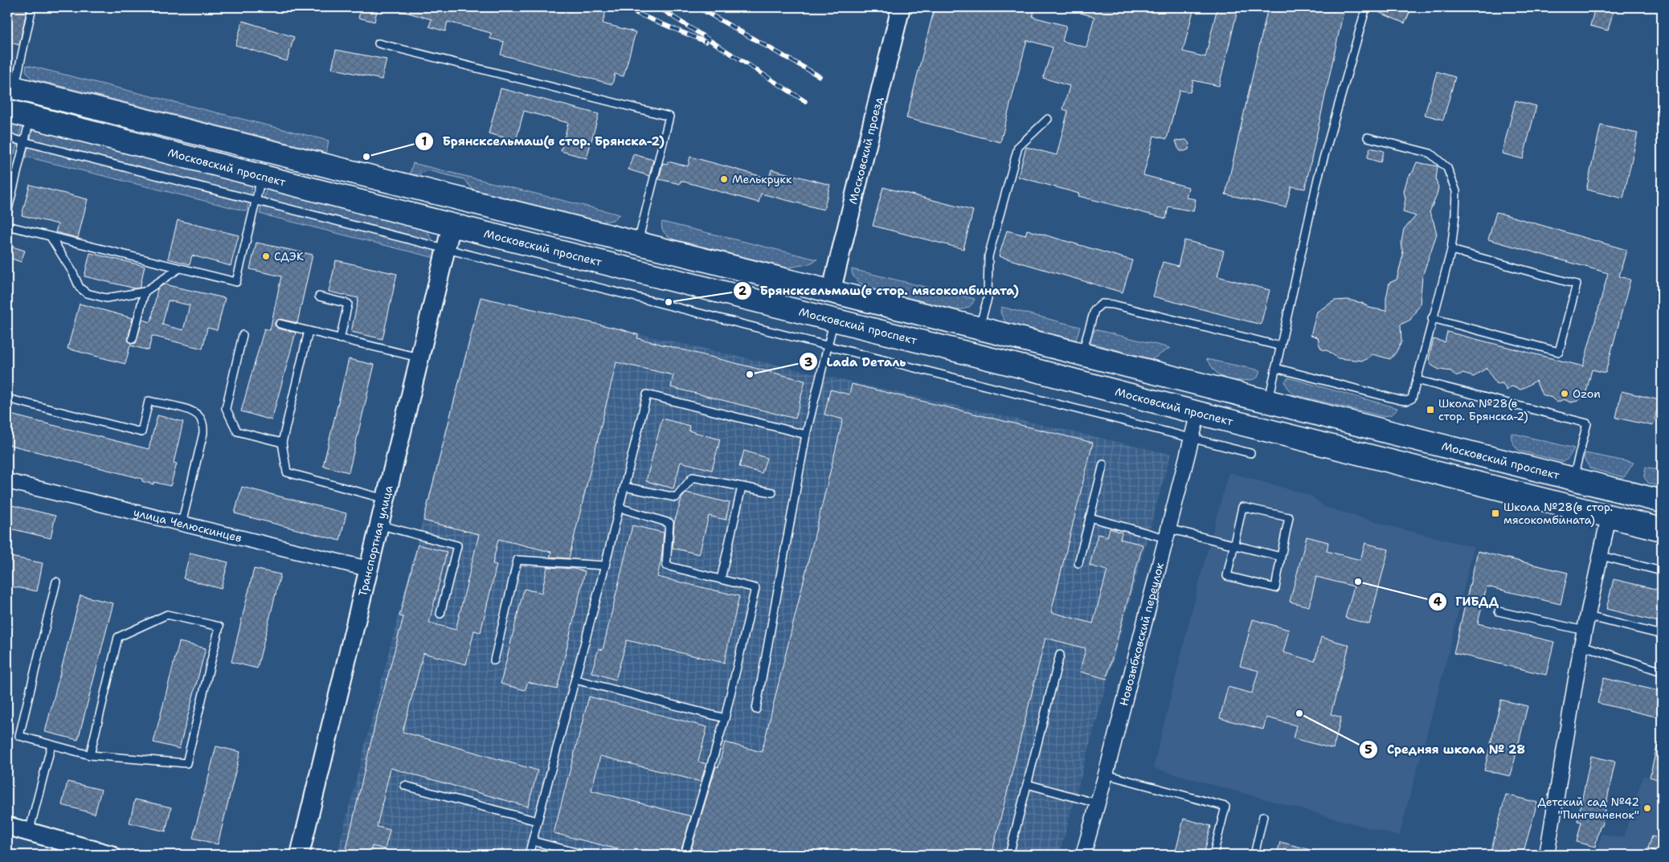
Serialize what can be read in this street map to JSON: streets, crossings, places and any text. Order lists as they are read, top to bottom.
{
  "streets": {
    "main road": ["Московский проспект"],
    "street": [
      "Московский проезд",
      "улица Челюскинцев",
      "Транспортная улица",
      "Новозыбковский переулок"
    ]
  },
  "crossings": [
    ["Московский проезд", "Московский проспект"],
    ["Московский проспект", "Транспортная улица"],
    ["Московский проспект", "Новозыбковский переулок"],
    ["улица Челюскинцев", "Транспортная улица"]
  ],
  "places": {
    "other": [
      "Брянсксельмаш(в стор. Брянска-2)",
      "Мелькрукк",
      "СДЭК",
      "Брянсксельмаш(в стор. мясокомбината)",
      "Lada Dеталь",
      "Ozon",
      "ГИБДД",
      "Средняя школа № 28",
      "Детский сад №42 \"Пингвиненок\""
    ],
    "transit": ["Школа №28(в стор. Брянска-2)", "Школа №28(в стор. мясокомбината)"]
  }
}
